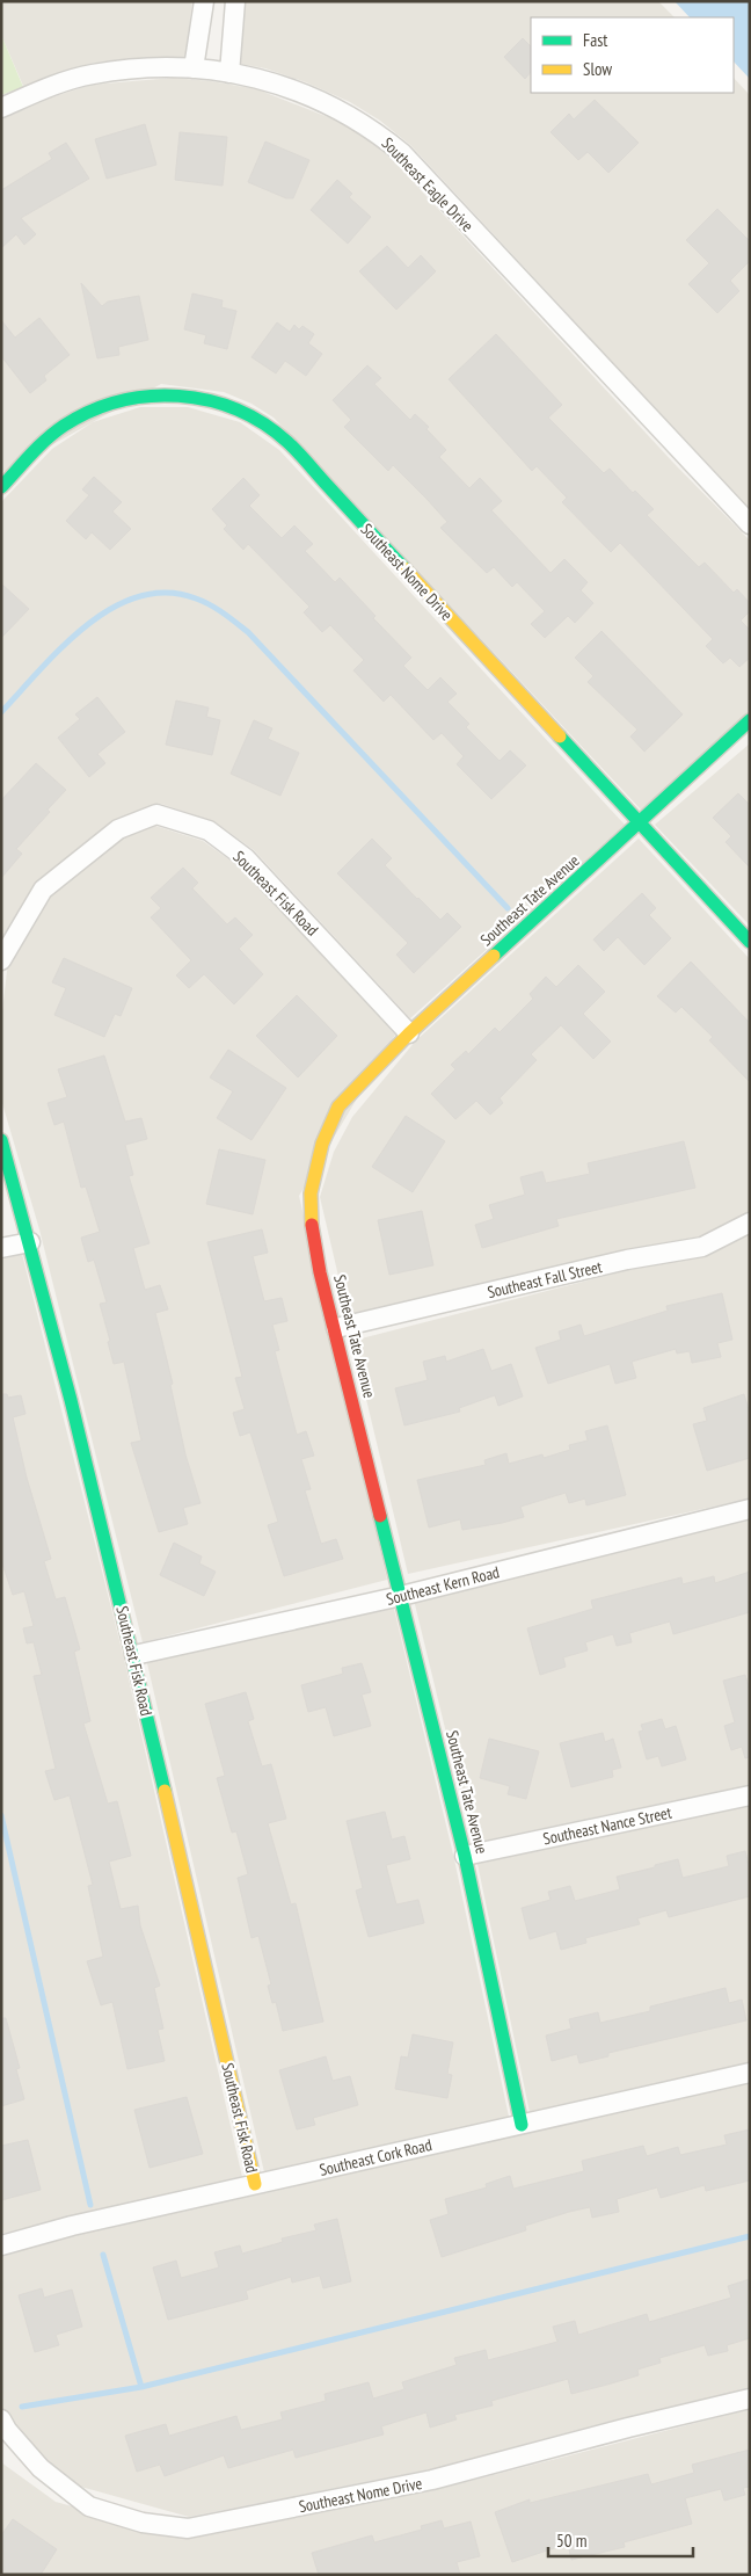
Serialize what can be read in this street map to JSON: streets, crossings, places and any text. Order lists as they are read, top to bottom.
{
  "streets": {
    "street": [
      "Southeast Eagle Drive",
      "Southeast Nome Drive",
      "Southeast Fisk Road",
      "Southeast Tate Avenue",
      "Southeast Fall Street",
      "Southeast Kern Road",
      "Southeast Nance Street",
      "Southeast Cork Road"
    ]
  },
  "crossings": [
    ["Southeast Nome Drive", "Southeast Tate Avenue"],
    ["Southeast Fisk Road", "Southeast Tate Avenue"],
    ["Southeast Fisk Road", "Southeast Kern Road"],
    ["Southeast Fisk Road", "Southeast Cork Road"],
    ["Southeast Tate Avenue", "Southeast Fall Street"],
    ["Southeast Tate Avenue", "Southeast Kern Road"],
    ["Southeast Tate Avenue", "Southeast Nance Street"],
    ["Southeast Tate Avenue", "Southeast Cork Road"]
  ],
  "legend": ["Fast", "Slow"],
  "scale_bar": "50 m"
}
